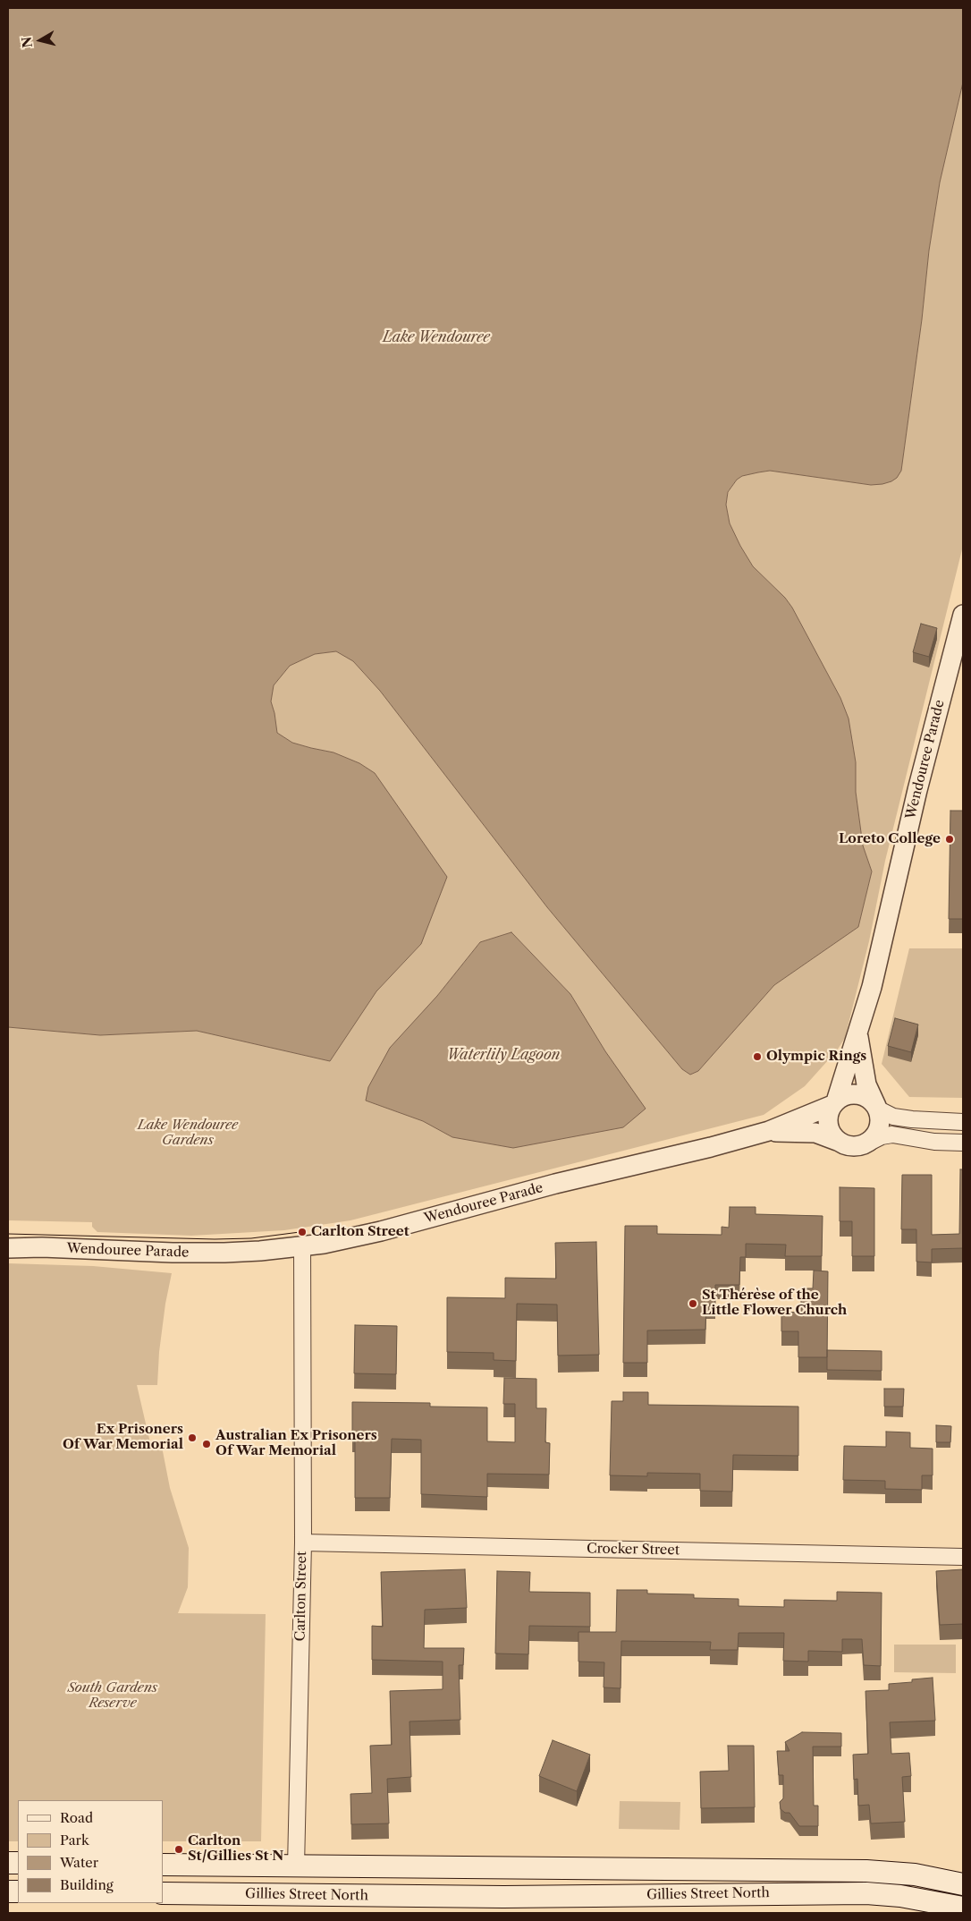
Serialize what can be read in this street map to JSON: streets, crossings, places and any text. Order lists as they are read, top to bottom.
{
  "streets": {
    "main road": ["Gillies Street North"],
    "street": ["Wendouree Parade", "Crocker Street", "Carlton Street"]
  },
  "crossings": [
    ["Wendouree Parade", "Carlton Street"],
    ["Crocker Street", "Carlton Street"],
    ["Carlton Street", "Gillies Street North"]
  ],
  "water": ["Lake Wendouree", "Waterlily Lagoon"],
  "parks": ["Lake Wendouree Gardens", "South Gardens Reserve"],
  "places": [
    "Loreto College",
    "Olympic Rings",
    "Carlton Street",
    "St Thérèse of the Little Flower Church",
    "Ex Prisoners Of War Memorial",
    "Australian Ex Prisoners Of War Memorial",
    "Carlton St/Gillies St N"
  ],
  "legend": [
    "Road",
    "Park",
    "Water",
    "Building"
  ],
  "north": "left"
}
